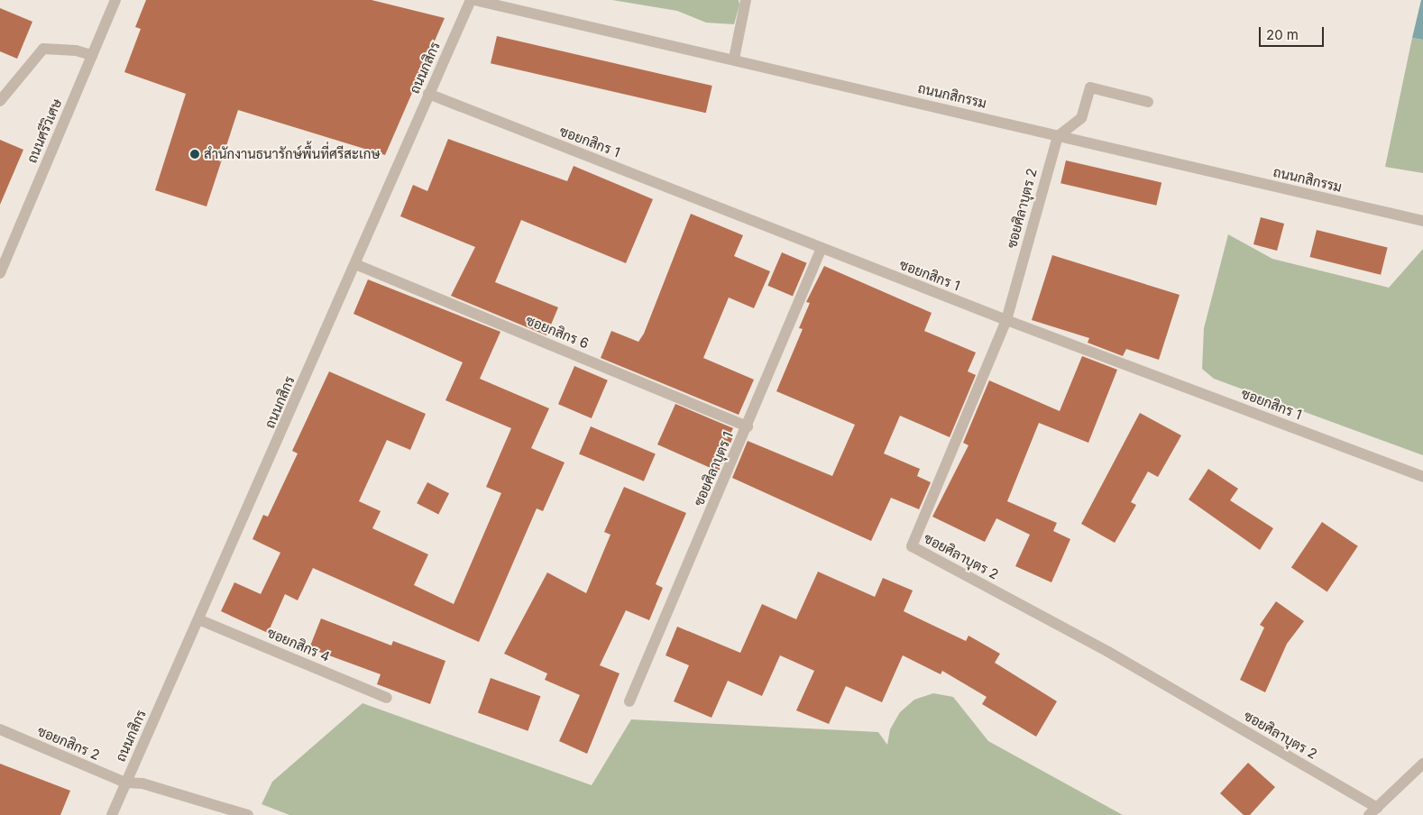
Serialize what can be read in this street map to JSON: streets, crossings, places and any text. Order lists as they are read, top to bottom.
{
  "streets": {
    "street": [
      "ถนนกสิกร",
      "ถนนกสิกรรม",
      "ถนนศรีวิเศษ",
      "ซอยกสิกร 1",
      "ซอยศิลาบุตร 2",
      "ซอยกสิกร 6",
      "ซอยศิลาบุตร 1",
      "ซอยกสิกร 4",
      "ซอยกสิกร 2"
    ]
  },
  "crossings": [
    ["ถนนกสิกร", "ซอยกสิกร 1"],
    ["ถนนกสิกร", "ซอยกสิกร 6"],
    ["ถนนกสิกร", "ซอยกสิกร 4"],
    ["ถนนกสิกร", "ซอยกสิกร 2"],
    ["ถนนกสิกรรม", "ซอยศิลาบุตร 2"],
    ["ซอยกสิกร 1", "ซอยศิลาบุตร 2"],
    ["ซอยกสิกร 1", "ซอยศิลาบุตร 1"],
    ["ซอยกสิกร 6", "ซอยศิลาบุตร 1"]
  ],
  "places": ["สำนักงานธนารักษ์พื้นที่ศรีสะเกษ"],
  "scale_bar": "20 m"
}
